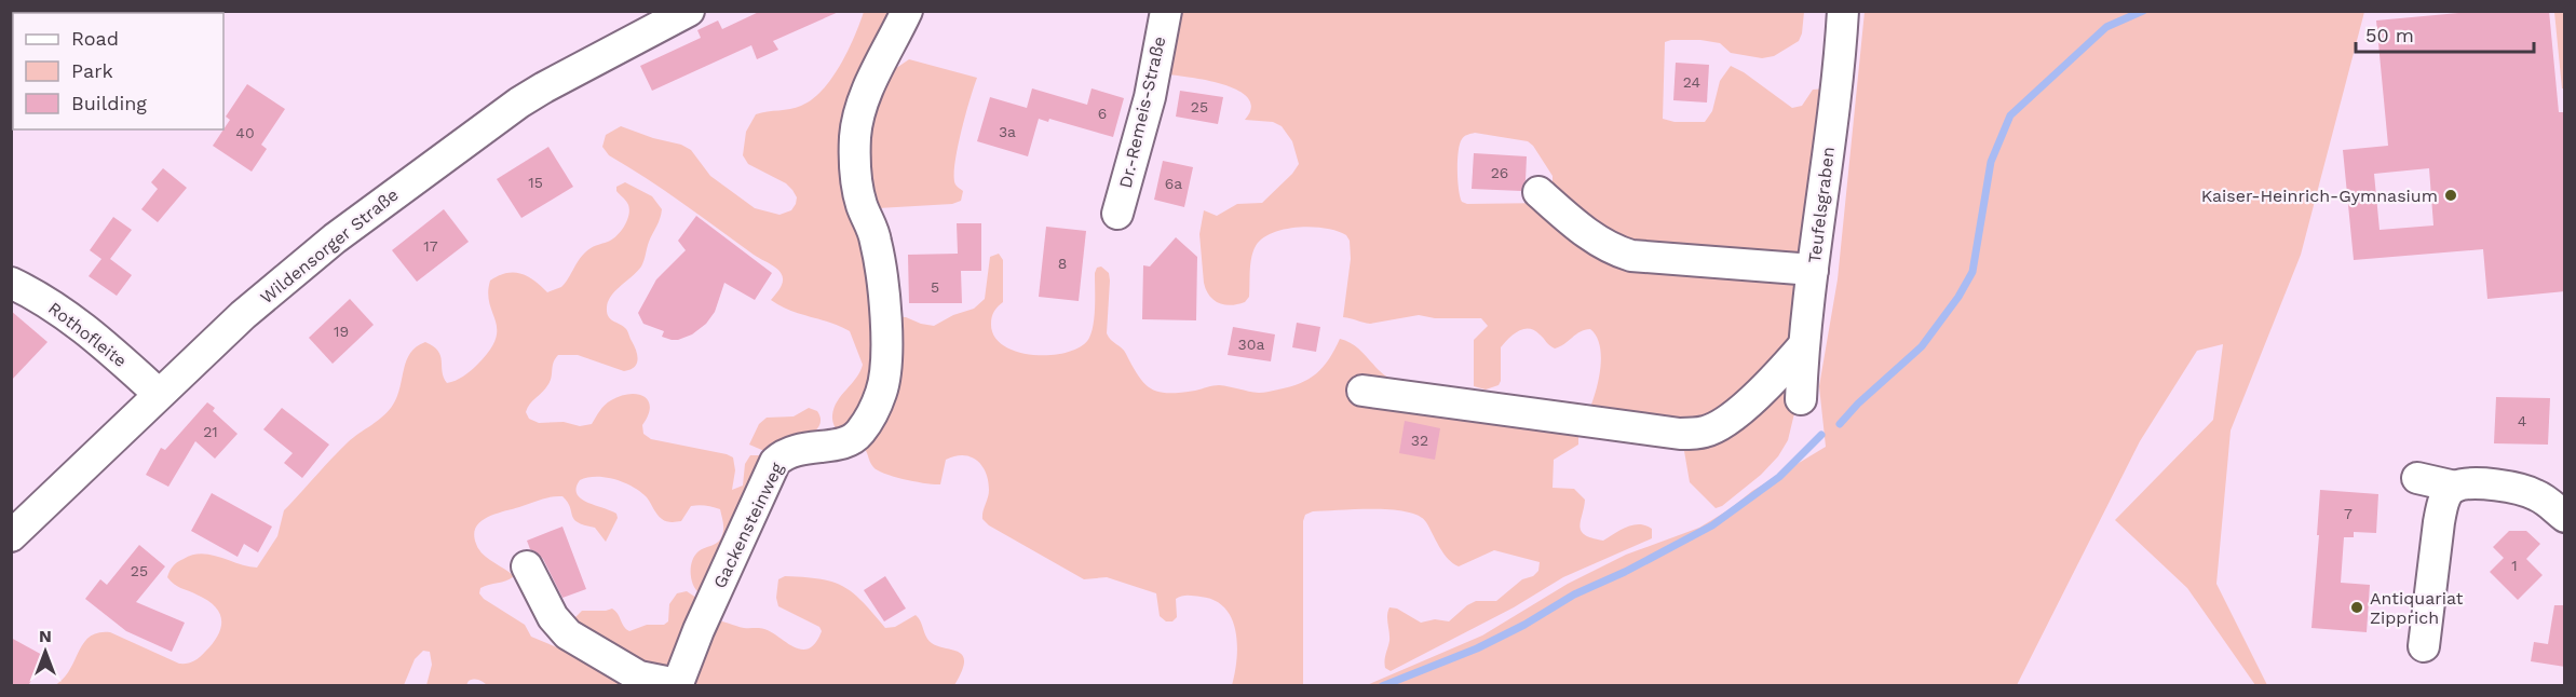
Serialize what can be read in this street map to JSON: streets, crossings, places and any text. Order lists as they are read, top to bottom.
{
  "streets": {
    "street": [
      "Dr.-Remeis-Straße",
      "Teufelsgraben",
      "Wildensorger Straße",
      "Rothofleite",
      "Gackensteinweg"
    ]
  },
  "crossings": [
    ["Wildensorger Straße", "Rothofleite"]
  ],
  "places": ["Kaiser-Heinrich-Gymnasium", "Antiquariat Zipprich"],
  "house_numbers": [
    "24",
    "25",
    "6",
    "3a",
    "40",
    "26",
    "15",
    "6a",
    "17",
    "8",
    "5",
    "19",
    "30a",
    "4",
    "21",
    "32",
    "7",
    "1",
    "25"
  ],
  "legend": ["Road", "Park", "Building"],
  "scale_bar": "50 m",
  "north": "top"
}
